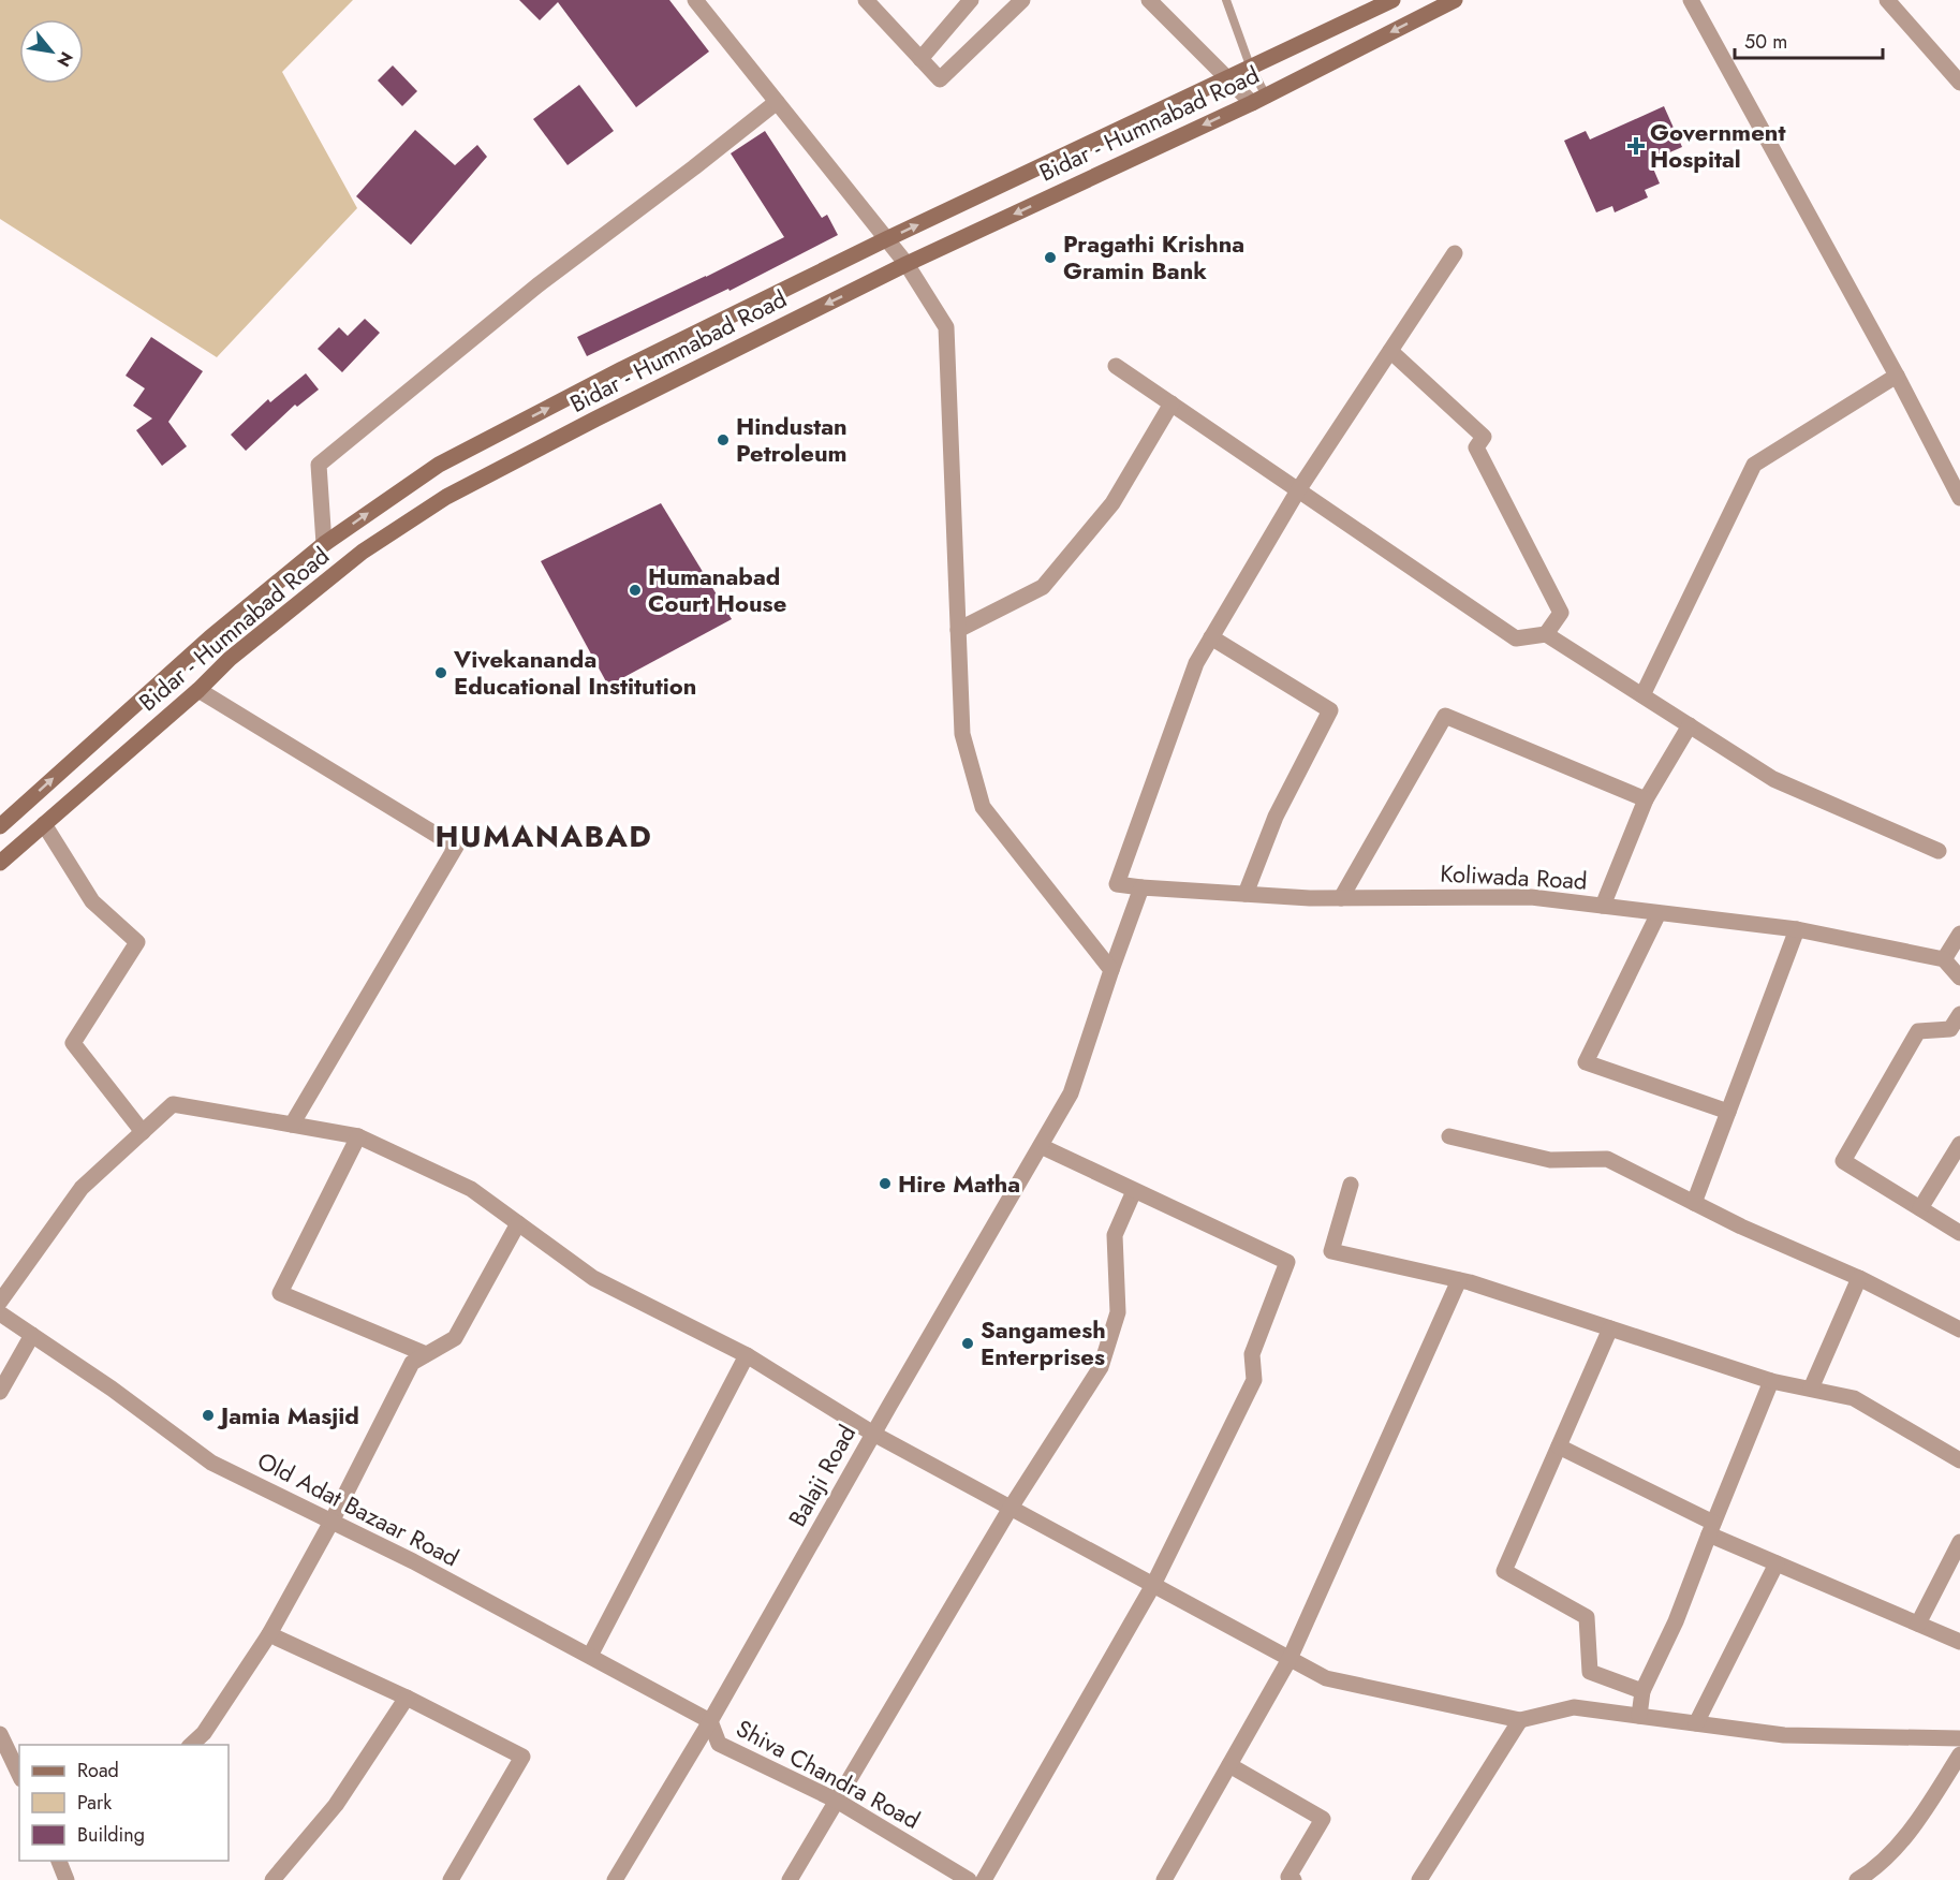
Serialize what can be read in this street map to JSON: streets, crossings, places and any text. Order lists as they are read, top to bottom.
{
  "streets": {
    "main road": ["Bidar - Humnabad Road"],
    "street": [
      "Koliwada Road",
      "Balaji Road",
      "Old Adat Bazaar Road",
      "Shiva Chandra Road"
    ]
  },
  "crossings": [
    ["Balaji Road", "Old Adat Bazaar Road"],
    ["Balaji Road", "Shiva Chandra Road"],
    ["Old Adat Bazaar Road", "Shiva Chandra Road"]
  ],
  "districts": ["HUMANABAD"],
  "places": {
    "health": ["Government Hospital"],
    "other": [
      "Pragathi Krishna Gramin Bank",
      "Hindustan Petroleum",
      "Humanabad Court House",
      "Vivekananda Educational Institution",
      "Hire Matha",
      "Sangamesh Enterprises",
      "Jamia Masjid"
    ]
  },
  "legend": ["Road", "Park", "Building"],
  "scale_bar": "50 m",
  "north": "bottom right"
}
